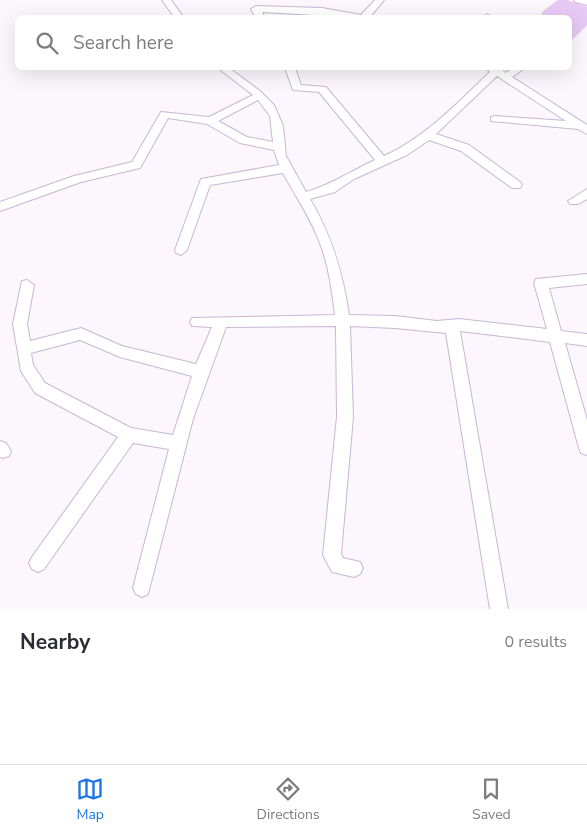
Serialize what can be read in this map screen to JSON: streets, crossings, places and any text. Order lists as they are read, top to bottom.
{
  "page": {
    "search": "Search here",
    "heading": ["Nearby", "0 results"],
    "nav": ["Map", "Directions", "Saved"]
  }
}
